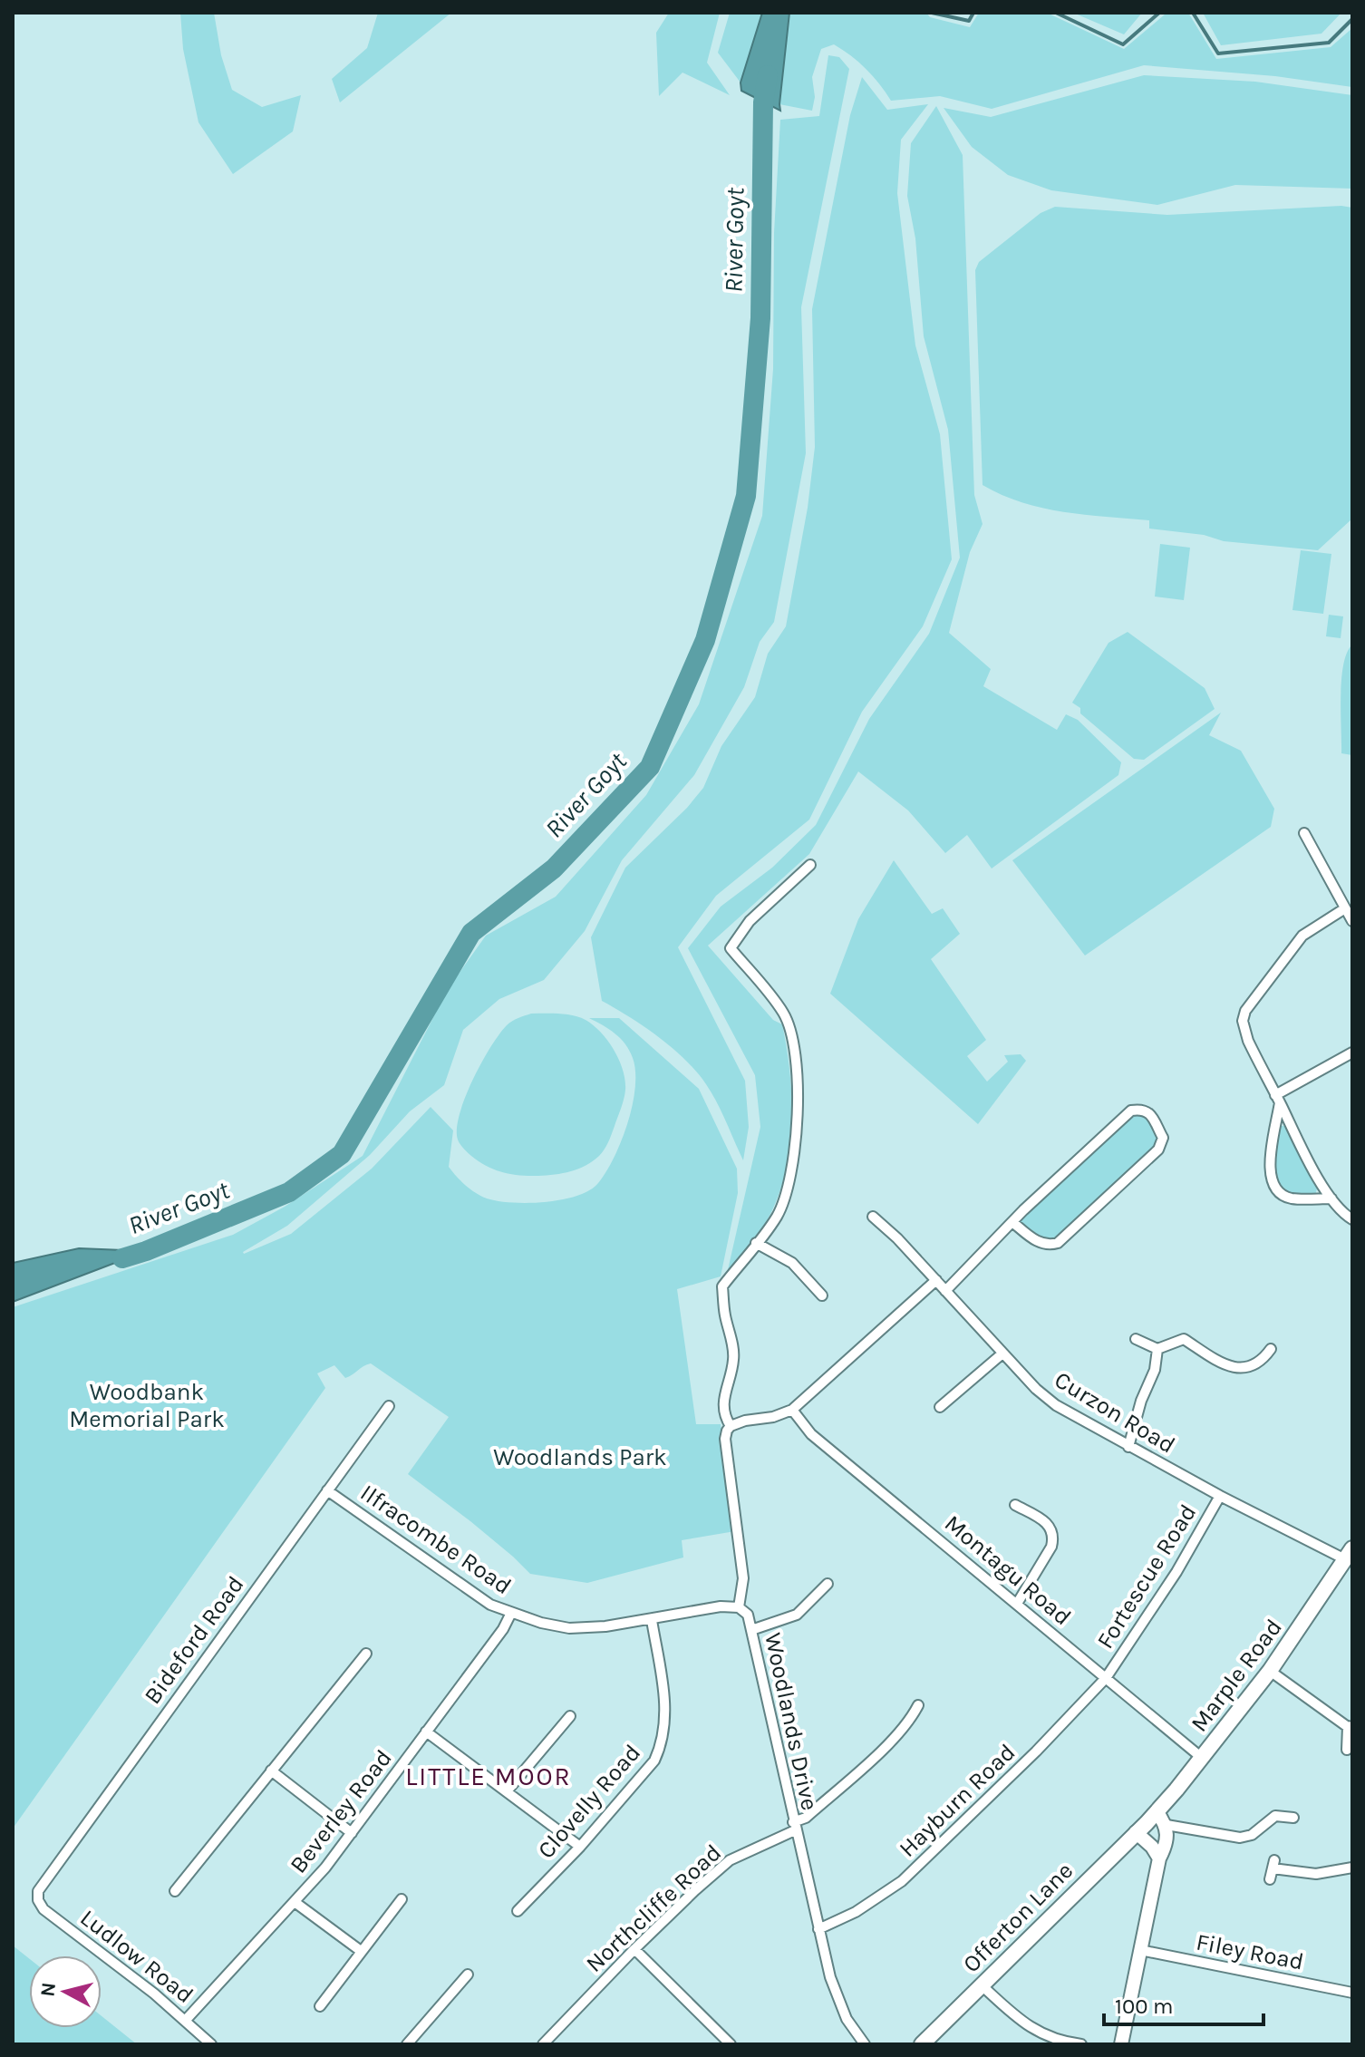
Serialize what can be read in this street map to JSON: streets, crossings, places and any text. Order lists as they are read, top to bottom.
{
  "streets": {
    "main road": ["Marple Road", "Offerton Lane"],
    "street": [
      "Curzon Road",
      "Ilfracombe Road",
      "Montagu Road",
      "Fortescue Road",
      "Bideford Road",
      "Woodlands Drive",
      "Hayburn Road",
      "Clovelly Road",
      "Beverley Road",
      "Northcliffe Road",
      "Filey Road",
      "Ludlow Road"
    ]
  },
  "crossings": [
    ["Curzon Road", "Fortescue Road"],
    ["Curzon Road", "Marple Road"],
    ["Ilfracombe Road", "Bideford Road"],
    ["Ilfracombe Road", "Woodlands Drive"],
    ["Ilfracombe Road", "Clovelly Road"],
    ["Ilfracombe Road", "Beverley Road"],
    ["Montagu Road", "Fortescue Road"],
    ["Montagu Road", "Marple Road"],
    ["Montagu Road", "Hayburn Road"],
    ["Fortescue Road", "Hayburn Road"],
    ["Bideford Road", "Ludlow Road"],
    ["Marple Road", "Offerton Lane"],
    ["Woodlands Drive", "Hayburn Road"],
    ["Woodlands Drive", "Northcliffe Road"],
    ["Beverley Road", "Ludlow Road"]
  ],
  "districts": ["LITTLE MOOR"],
  "water": ["River Goyt"],
  "parks": ["Woodbank Memorial Park", "Woodlands Park"],
  "scale_bar": "100 m",
  "north": "left"
}
